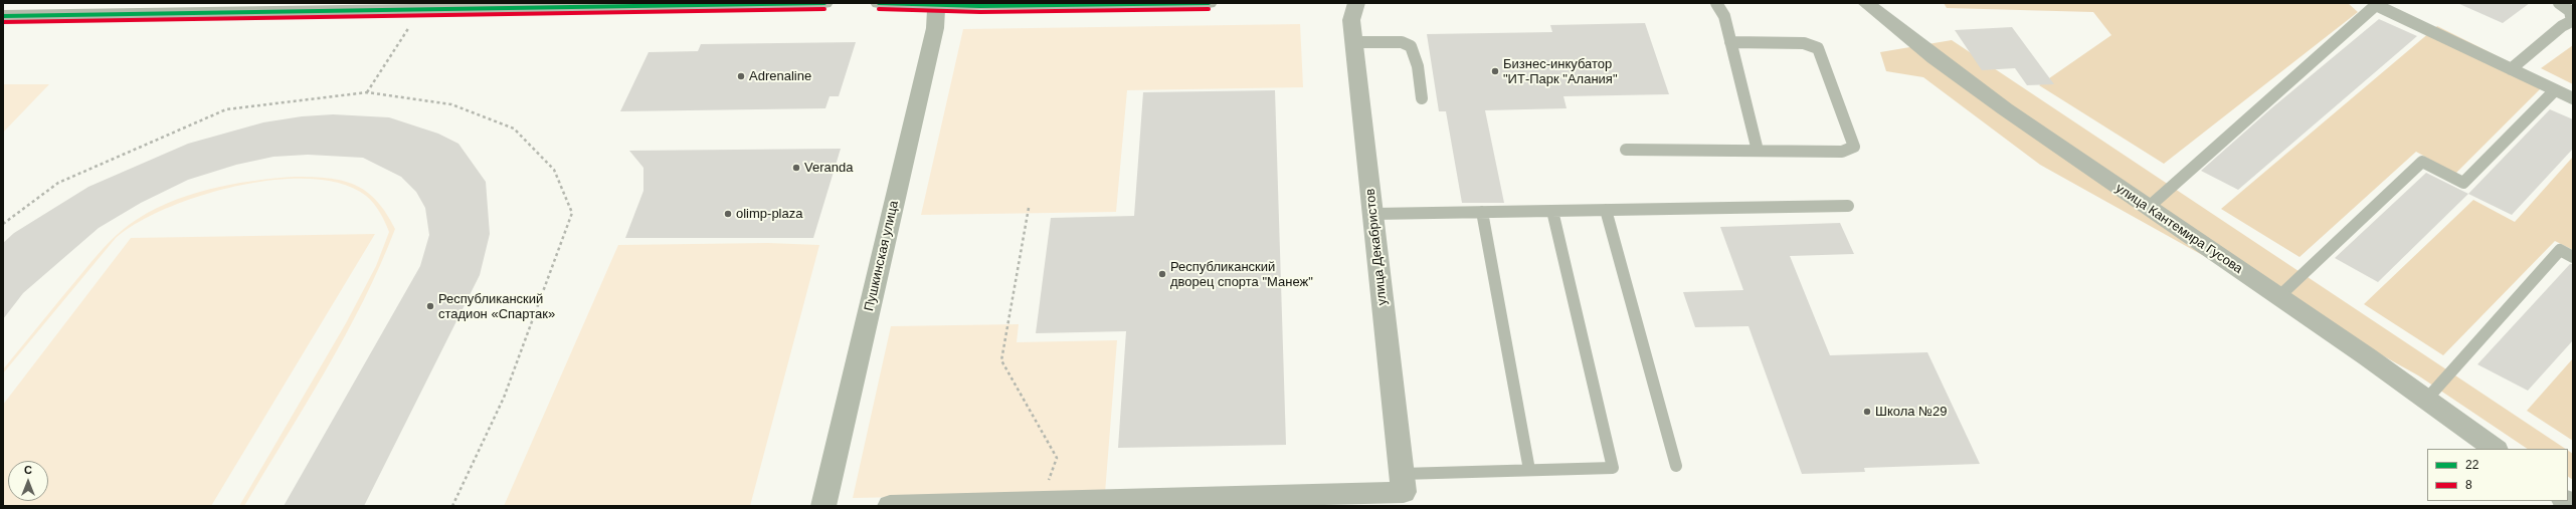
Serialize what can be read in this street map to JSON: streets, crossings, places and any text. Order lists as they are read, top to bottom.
{
  "streets": {
    "main road": ["Пушкинская улица"],
    "street": ["улица Кантемира Гусова", "улица Декабристов"]
  },
  "places": [
    "Бизнес-инкубатор \"ИТ-Парк \"Алания\"",
    "Adrenaline",
    "Veranda",
    "olimp-plaza",
    "Республиканский дворец спорта \"Манеж\"",
    "Республиканский стадион «Спартак»",
    "Школа №29"
  ],
  "lines": ["transit line 22", "transit line 8"],
  "legend": ["22", "8"],
  "north": "top"
}
